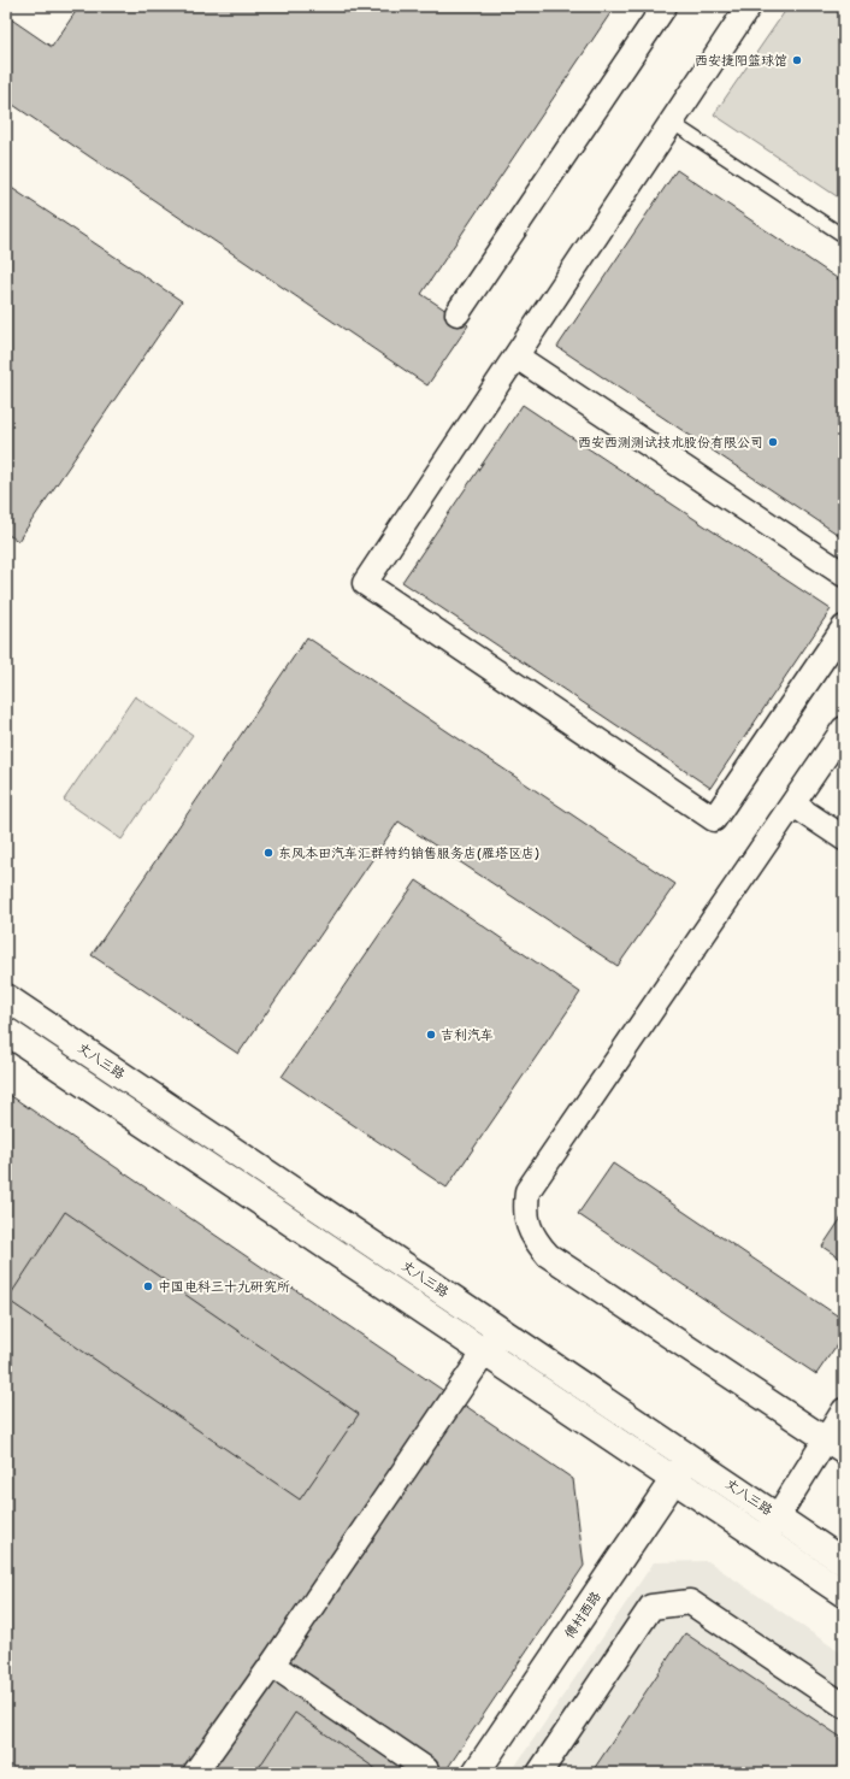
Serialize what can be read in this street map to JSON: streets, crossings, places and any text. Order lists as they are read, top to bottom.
{
  "streets": {
    "street": ["丈八三路", "傅村西路"]
  },
  "crossings": [
    ["丈八三路", "傅村西路"]
  ],
  "places": [
    "西安捷阳篮球馆",
    "西安西测测试技术股份有限公司",
    "东风本田汽车汇群特约销售服务店(雁塔区店)",
    "吉利汽车",
    "中国电科三十九研究所"
  ]
}
